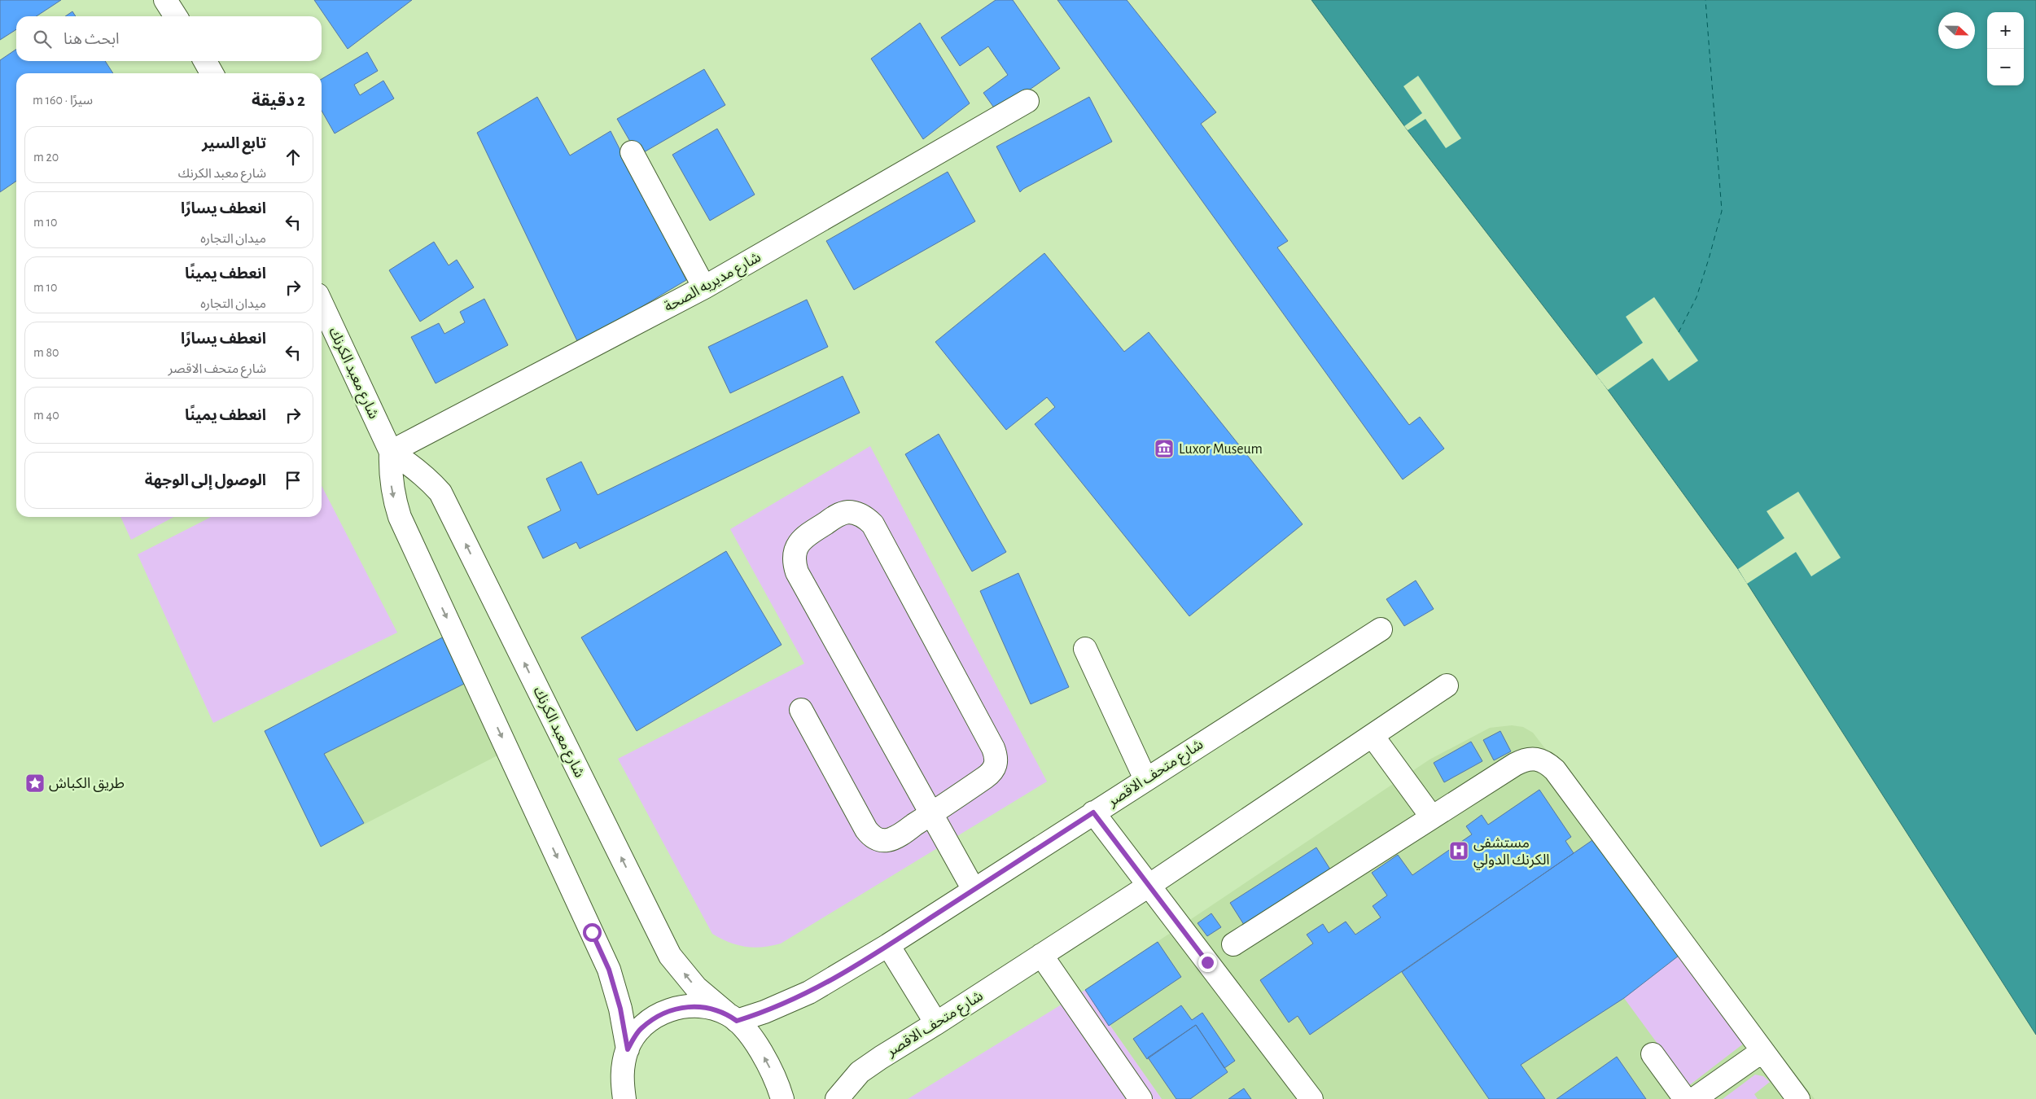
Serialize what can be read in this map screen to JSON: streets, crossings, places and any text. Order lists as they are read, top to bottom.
{
  "streets": {
    "street": ["شارع مديريه الصحة", "شارع معبد الكرنك", "شارع متحف الاقصر"]
  },
  "crossings": [
    ["شارع مديريه الصحة", "شارع معبد الكرنك"],
    ["شارع معبد الكرنك", "شارع متحف الاقصر"]
  ],
  "places": {
    "museum": ["Luxor Museum"],
    "place": ["طريق الكباش"],
    "hospital": ["مستشفى الكرنك الدولي"]
  },
  "north": "right",
  "page": {
    "map_buttons": ["+", "−"],
    "search": "ابحث هنا",
    "heading": ["2 دقيقة", "سيرًا · 160 m"],
    "list": [
      ["تابع السير", "شارع معبد الكرنك", "20 m"],
      ["انعطف يسارًا", "ميدان التجاره", "10 m"],
      ["انعطف يمينًا", "ميدان التجاره", "10 m"],
      ["انعطف يسارًا", "شارع متحف الاقصر", "80 m"],
      ["انعطف يمينًا", "40 m"],
      "الوصول إلى الوجهة"
    ]
  }
}
